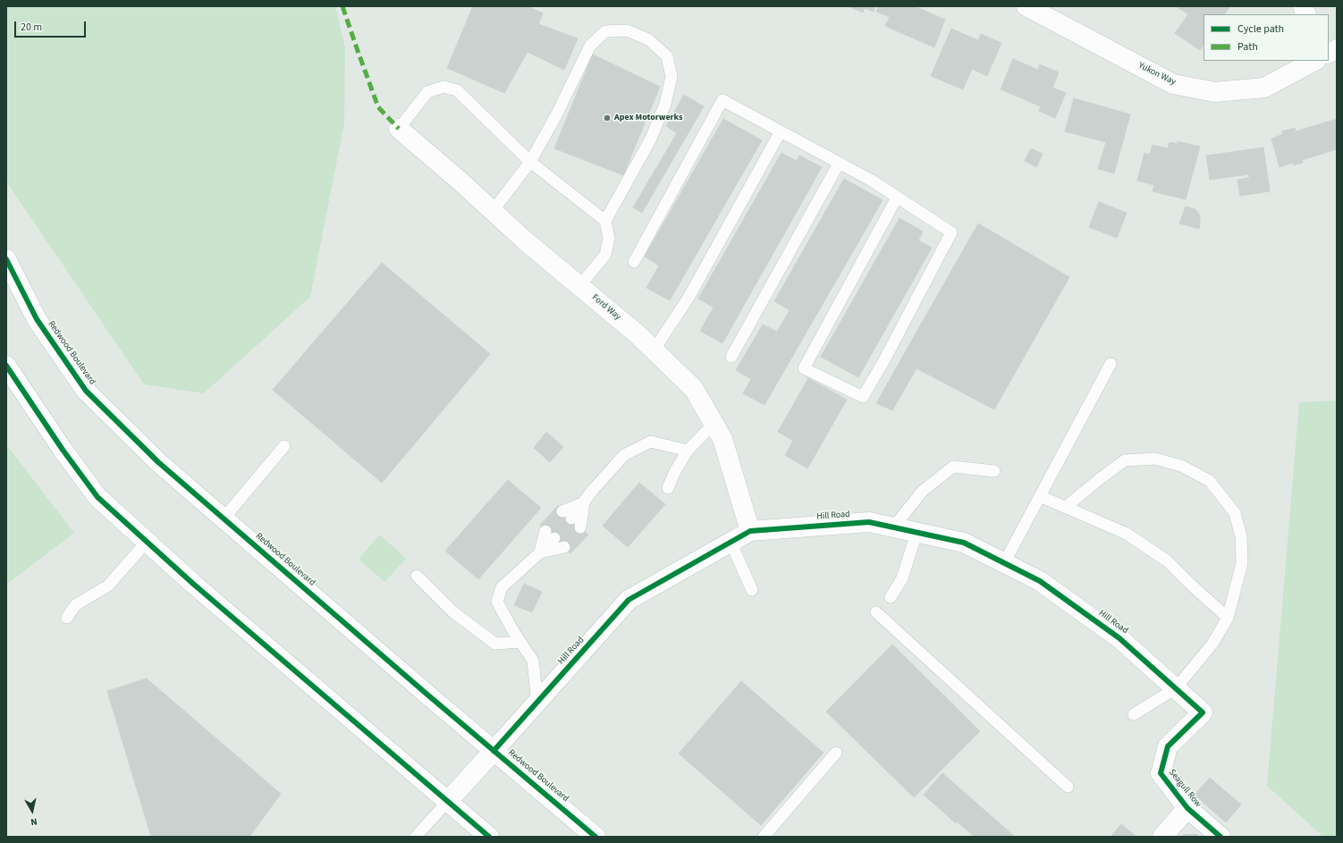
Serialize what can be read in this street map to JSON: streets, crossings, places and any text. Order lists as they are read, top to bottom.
{
  "streets": {
    "street": [
      "Yukon Way",
      "Ford Way",
      "Redwood Boulevard",
      "Hill Road",
      "Seagull Row"
    ]
  },
  "crossings": [
    ["Ford Way", "Hill Road"],
    ["Redwood Boulevard", "Hill Road"],
    ["Hill Road", "Seagull Row"]
  ],
  "places": ["Apex Motorwerks"],
  "legend": ["Cycle path", "Path"],
  "scale_bar": "20 m",
  "north": "bottom"
}
